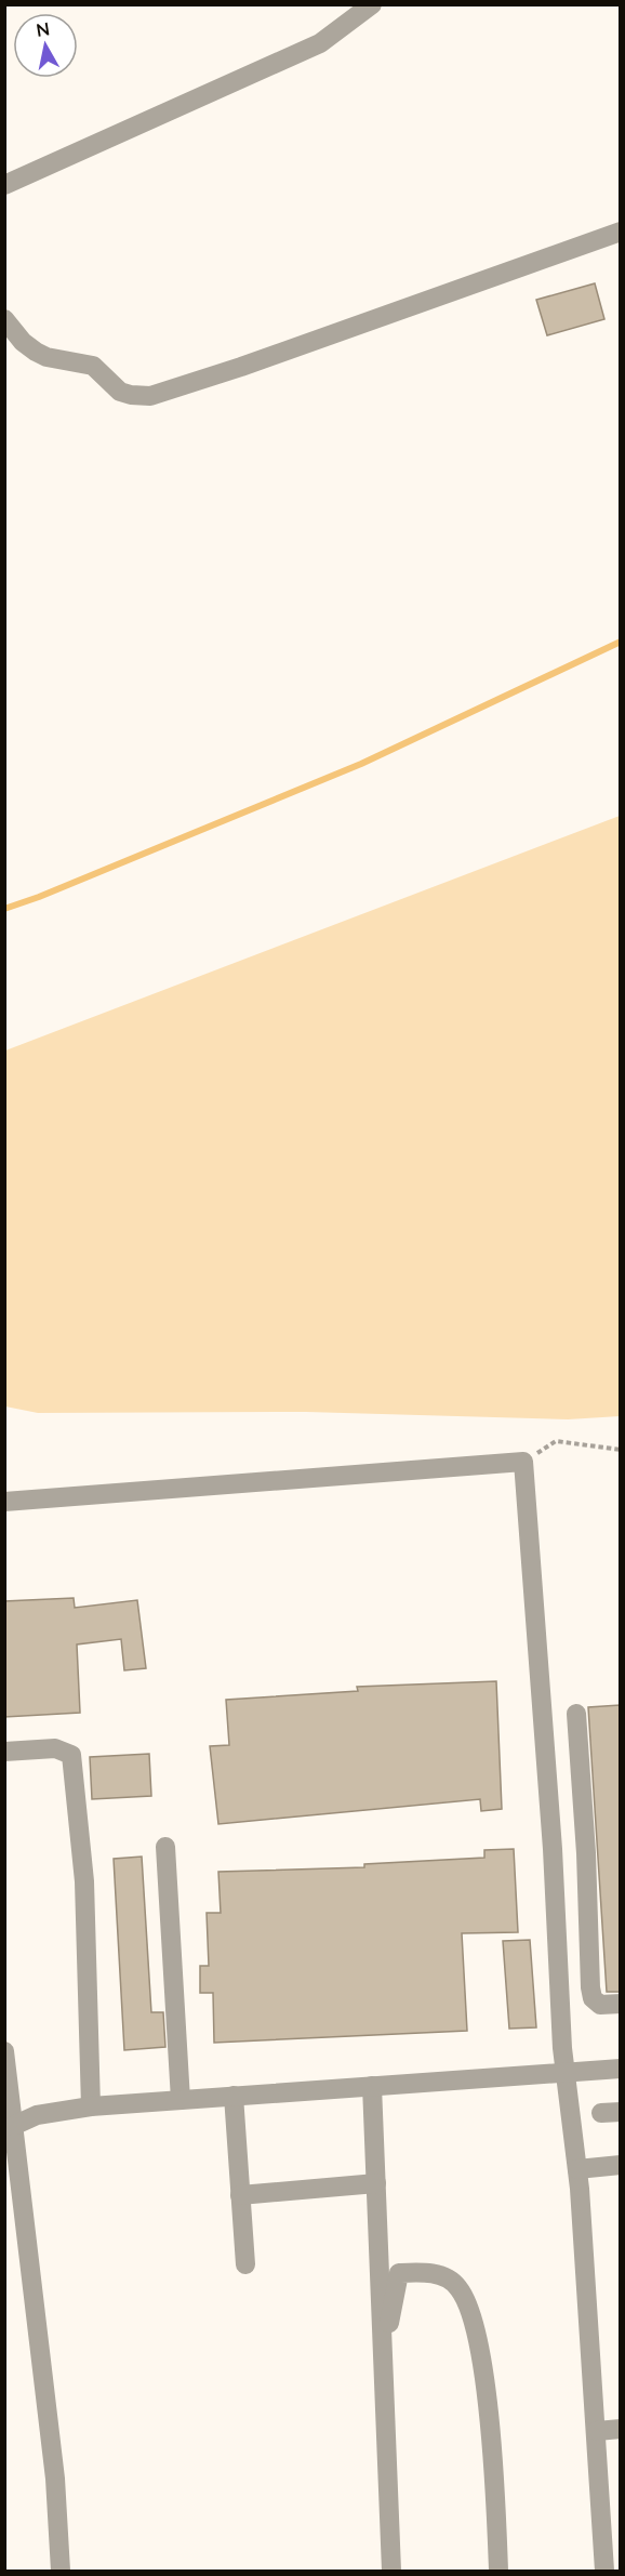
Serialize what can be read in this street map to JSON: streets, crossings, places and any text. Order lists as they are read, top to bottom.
{
  "north": "top"
}
